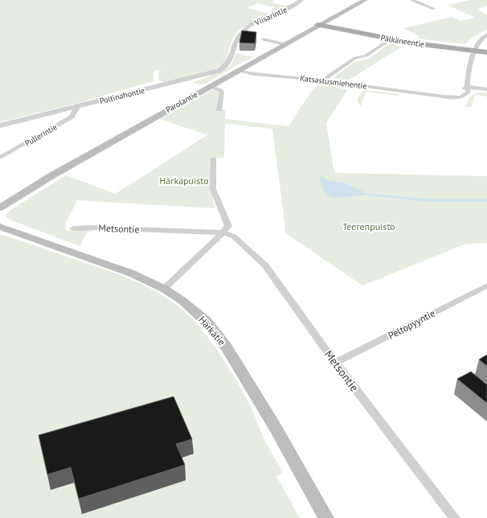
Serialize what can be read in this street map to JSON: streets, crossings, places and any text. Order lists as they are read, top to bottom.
{
  "streets": {
    "main road": ["Pälkäneentie", "Parolantie", "Härkätie"],
    "street": [
      "Viisarintie",
      "Katsastusmiehentie",
      "Poltinahontie",
      "Pullerintie",
      "Metsontie",
      "Peltopyyntie"
    ]
  },
  "crossings": [
    ["Viisarintie", "Poltinahontie"],
    ["Pälkäneentie", "Parolantie"],
    ["Katsastusmiehentie", "Parolantie"],
    ["Poltinahontie", "Pullerintie"],
    ["Metsontie", "Peltopyyntie"]
  ],
  "parks": ["Härkäpuisto", "Teerenpuisto"]
}
